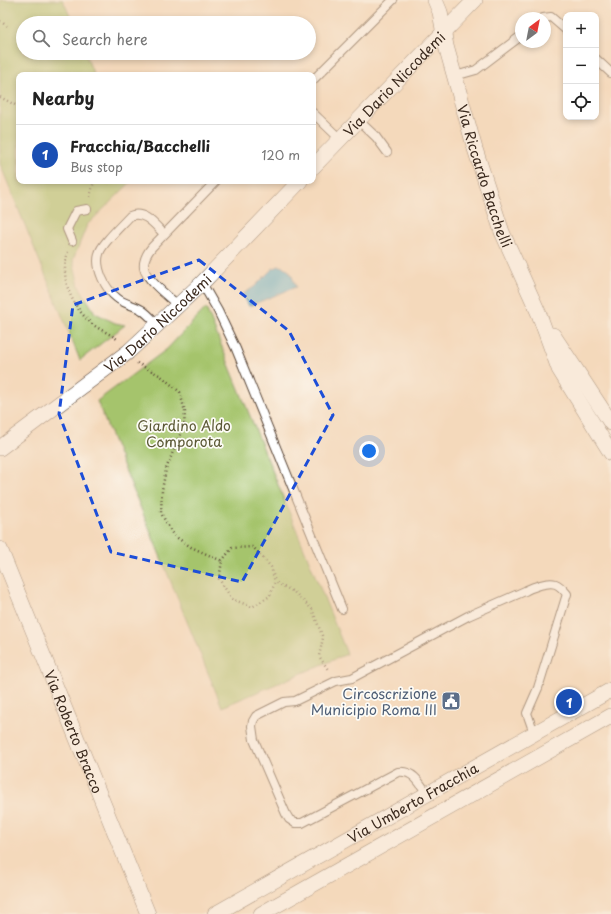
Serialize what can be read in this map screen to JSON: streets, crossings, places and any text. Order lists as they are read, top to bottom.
{
  "streets": {
    "street": [
      "Via Dario Niccodemi",
      "Via Riccardo Bacchelli",
      "Via Roberto Bracco",
      "Via Umberto Fracchia"
    ]
  },
  "crossings": [
    ["Via Dario Niccodemi", "Via Riccardo Bacchelli"]
  ],
  "parks": ["Giardino Aldo Comporota"],
  "places": {
    "public building": ["Circoscrizione Municipio Roma III"]
  },
  "north": "top right",
  "page": {
    "map_buttons": ["+", "−"],
    "search": "Search here",
    "heading": "Nearby",
    "list": [
      {
        "mark": "1",
        "name": "Fracchia/Bacchelli",
        "note": "Bus stop",
        "value": "120 m"
      }
    ],
    "pins": "1"
  }
}
